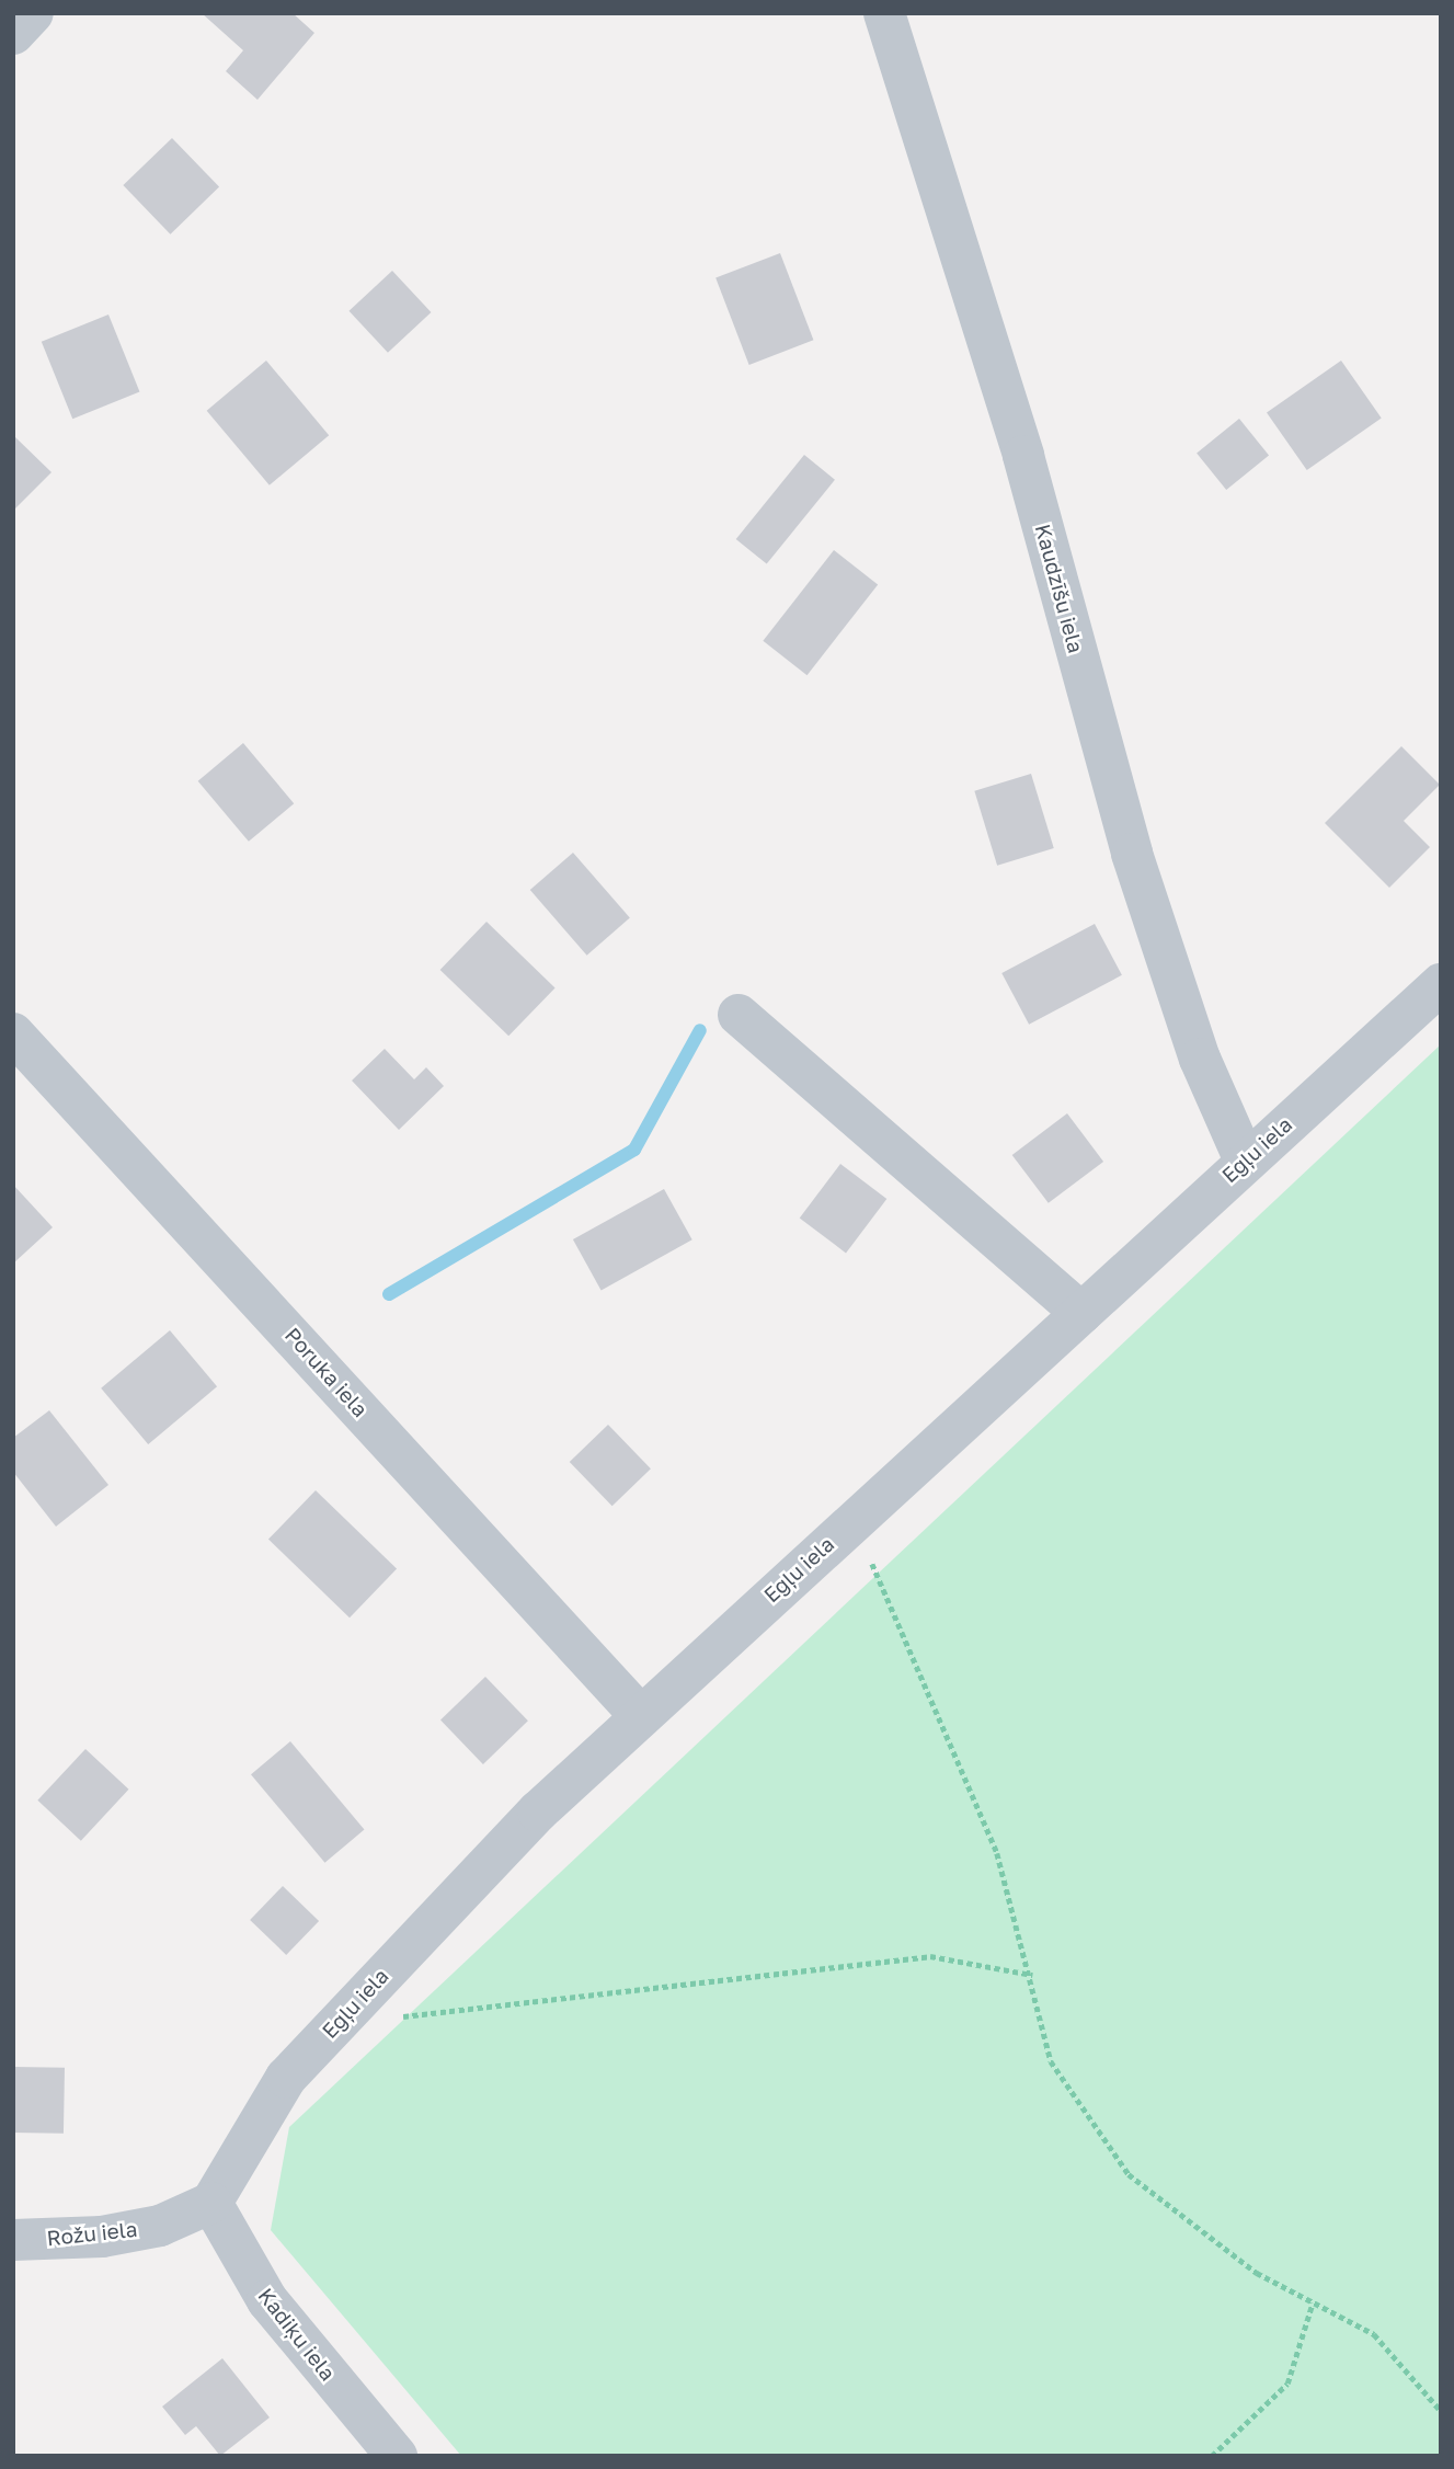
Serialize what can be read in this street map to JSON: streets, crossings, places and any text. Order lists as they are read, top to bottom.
{
  "streets": {
    "street": [
      "Kaudzīšu iela",
      "Egļu iela",
      "Poruka iela",
      "Rožu iela",
      "Kadiķu iela"
    ]
  },
  "crossings": [
    ["Kaudzīšu iela", "Egļu iela"],
    ["Egļu iela", "Poruka iela"],
    ["Egļu iela", "Rožu iela"],
    ["Egļu iela", "Kadiķu iela"],
    ["Rožu iela", "Kadiķu iela"]
  ]
}
